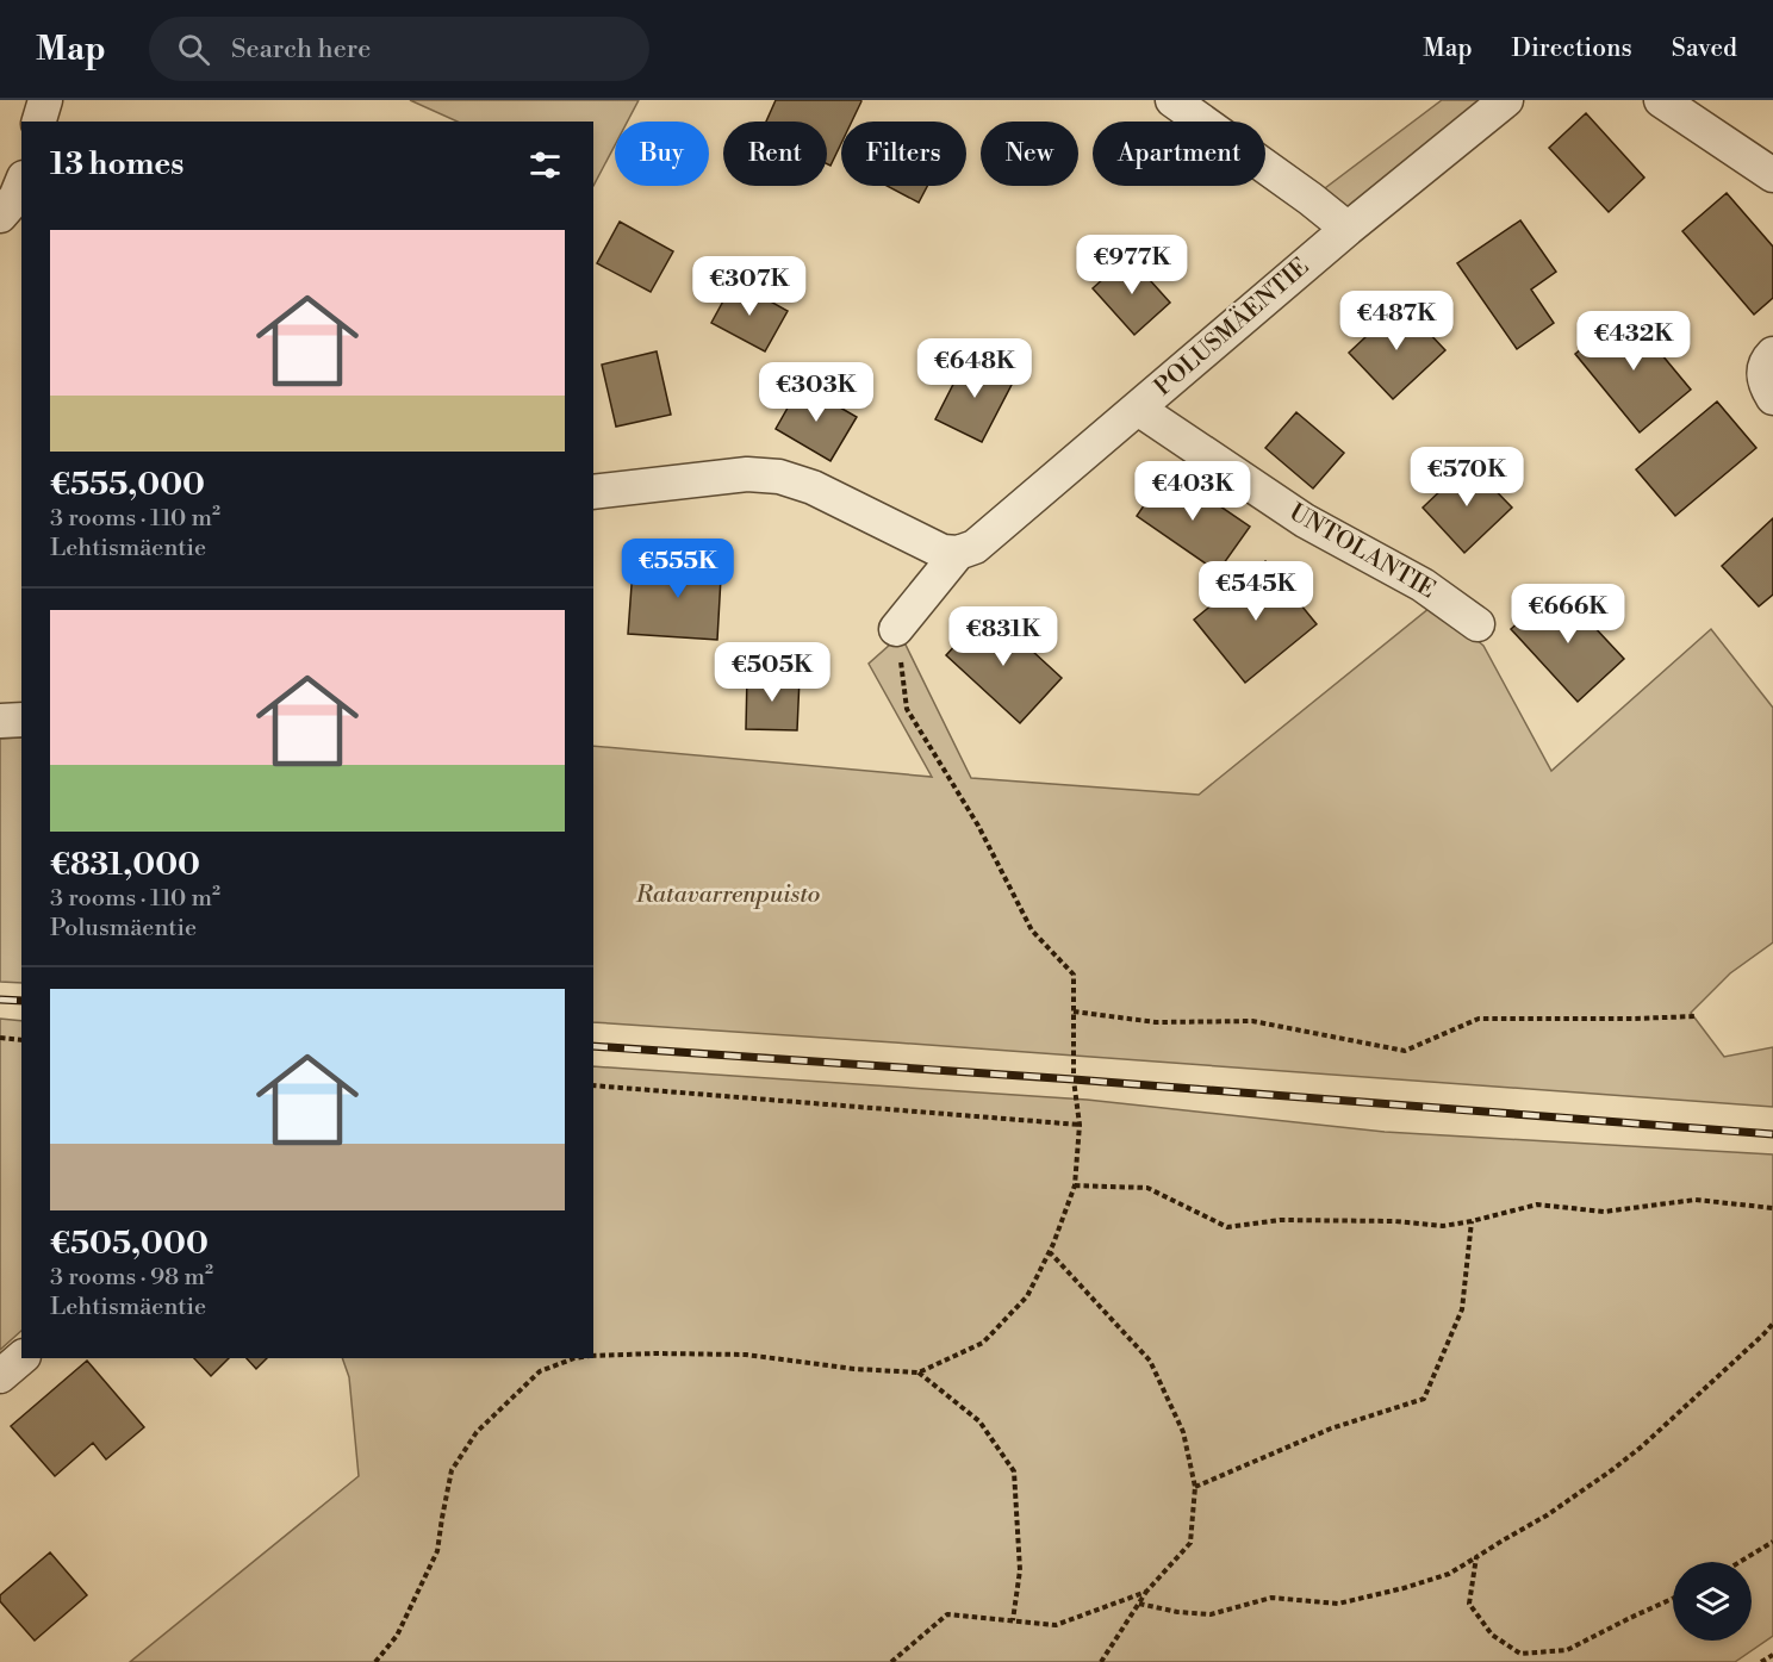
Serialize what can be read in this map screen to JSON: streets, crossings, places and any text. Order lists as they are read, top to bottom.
{
  "streets": {
    "street": ["POLUSMÄENTIE", "UNTOLANTIE"]
  },
  "crossings": [
    ["POLUSMÄENTIE", "UNTOLANTIE"]
  ],
  "parks": ["Ratavarrenpuisto"],
  "page": {
    "header": "Map",
    "search": "Search here",
    "nav": ["Map", "Directions", "Saved"],
    "chip": [
      "Buy",
      "Rent",
      "Filters",
      "New",
      "Apartment"
    ],
    "heading": "13 homes",
    "list": [
      {
        "name": "€555,000",
        "note": "3 rooms · 110 m² · Lehtismäentie"
      },
      {
        "name": "€831,000",
        "note": "3 rooms · 110 m² · Polusmäentie"
      },
      {
        "name": "€505,000",
        "note": "3 rooms · 98 m² · Lehtismäentie"
      }
    ],
    "price": [
      "€977K",
      "€307K",
      "€487K",
      "€432K",
      "€648K",
      "€303K",
      "€570K",
      "€403K",
      "€555K",
      "€545K",
      "€666K",
      "€831K",
      "€505K"
    ]
  }
}
